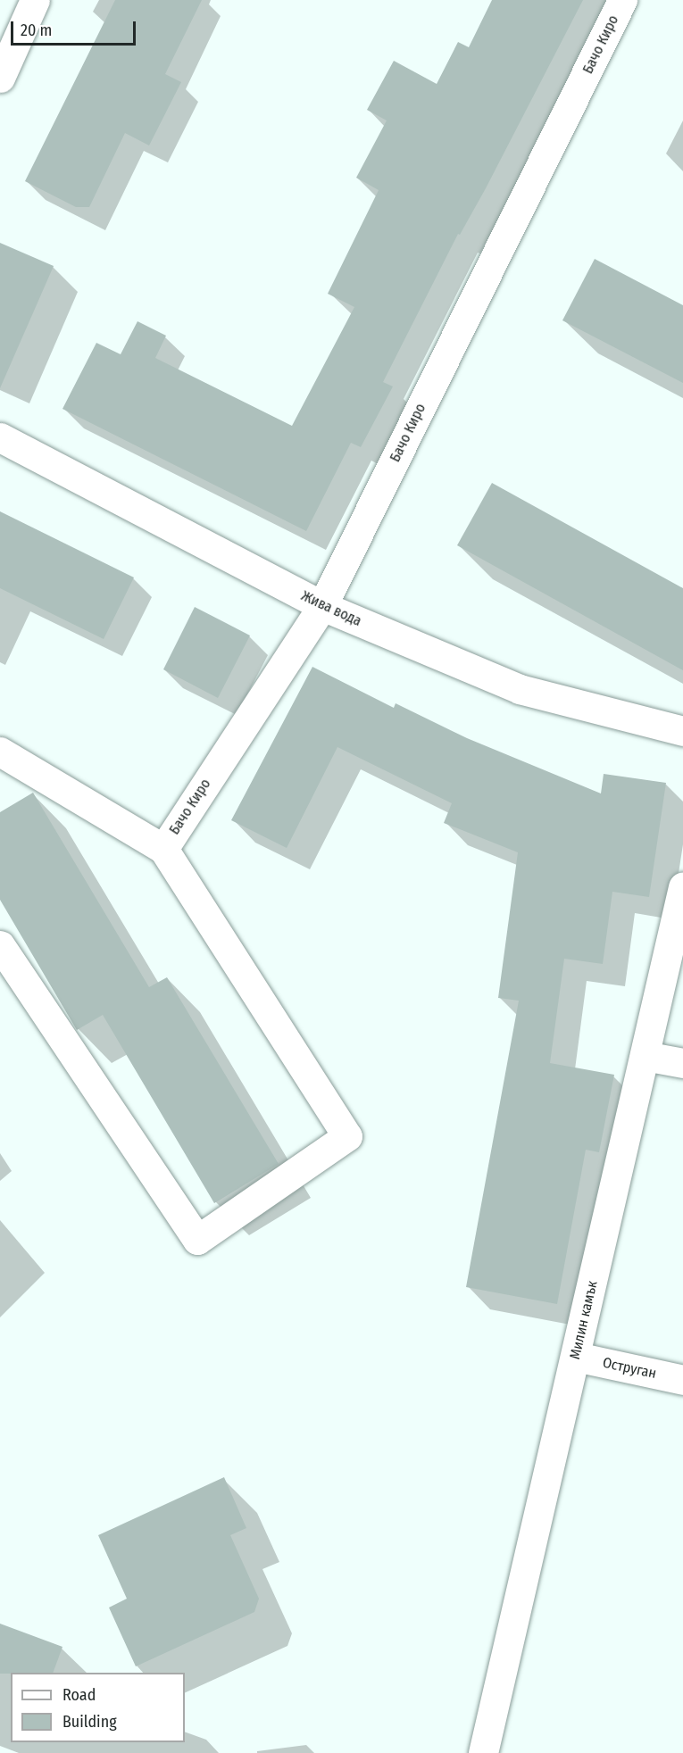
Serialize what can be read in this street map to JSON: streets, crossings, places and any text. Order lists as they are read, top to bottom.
{
  "streets": {
    "street": [
      "Бачо Киро",
      "Жива вода",
      "Милин камък",
      "Оструган"
    ]
  },
  "crossings": [
    ["Бачо Киро", "Жива вода"],
    ["Милин камък", "Оструган"]
  ],
  "legend": ["Road", "Building"],
  "scale_bar": "20 m"
}
